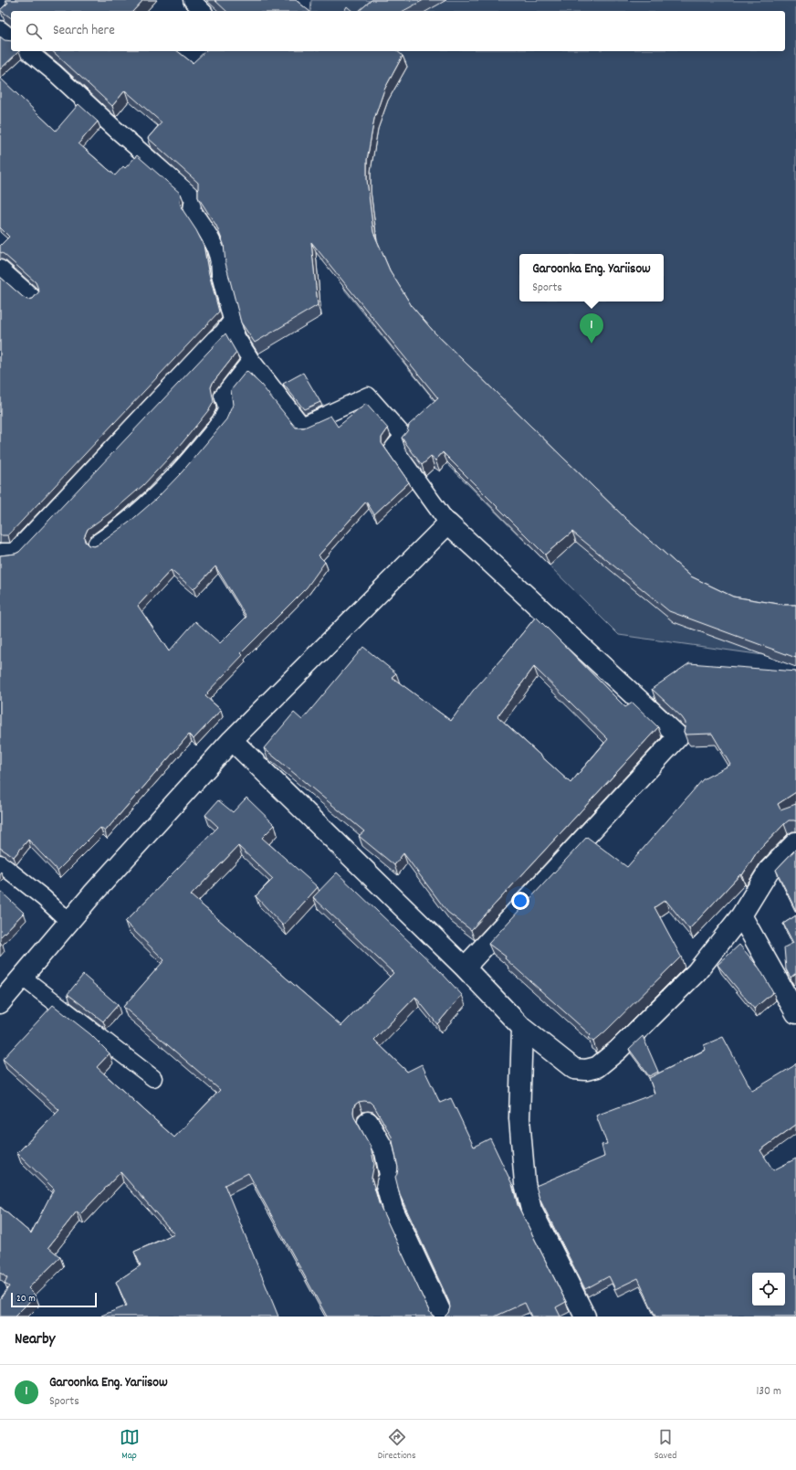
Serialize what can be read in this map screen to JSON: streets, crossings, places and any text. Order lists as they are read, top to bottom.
{
  "scale_bar": "20 m",
  "page": {
    "search": "Search here",
    "popup": ["Garoonka Eng. Yariisow", "Sports"],
    "pins": "1",
    "scale": "20 m",
    "heading": "Nearby",
    "list": [
      {
        "mark": "1",
        "name": "Garoonka Eng. Yariisow",
        "note": "Sports",
        "value": "130 m"
      }
    ],
    "nav": ["Map", "Directions", "Saved"]
  }
}
